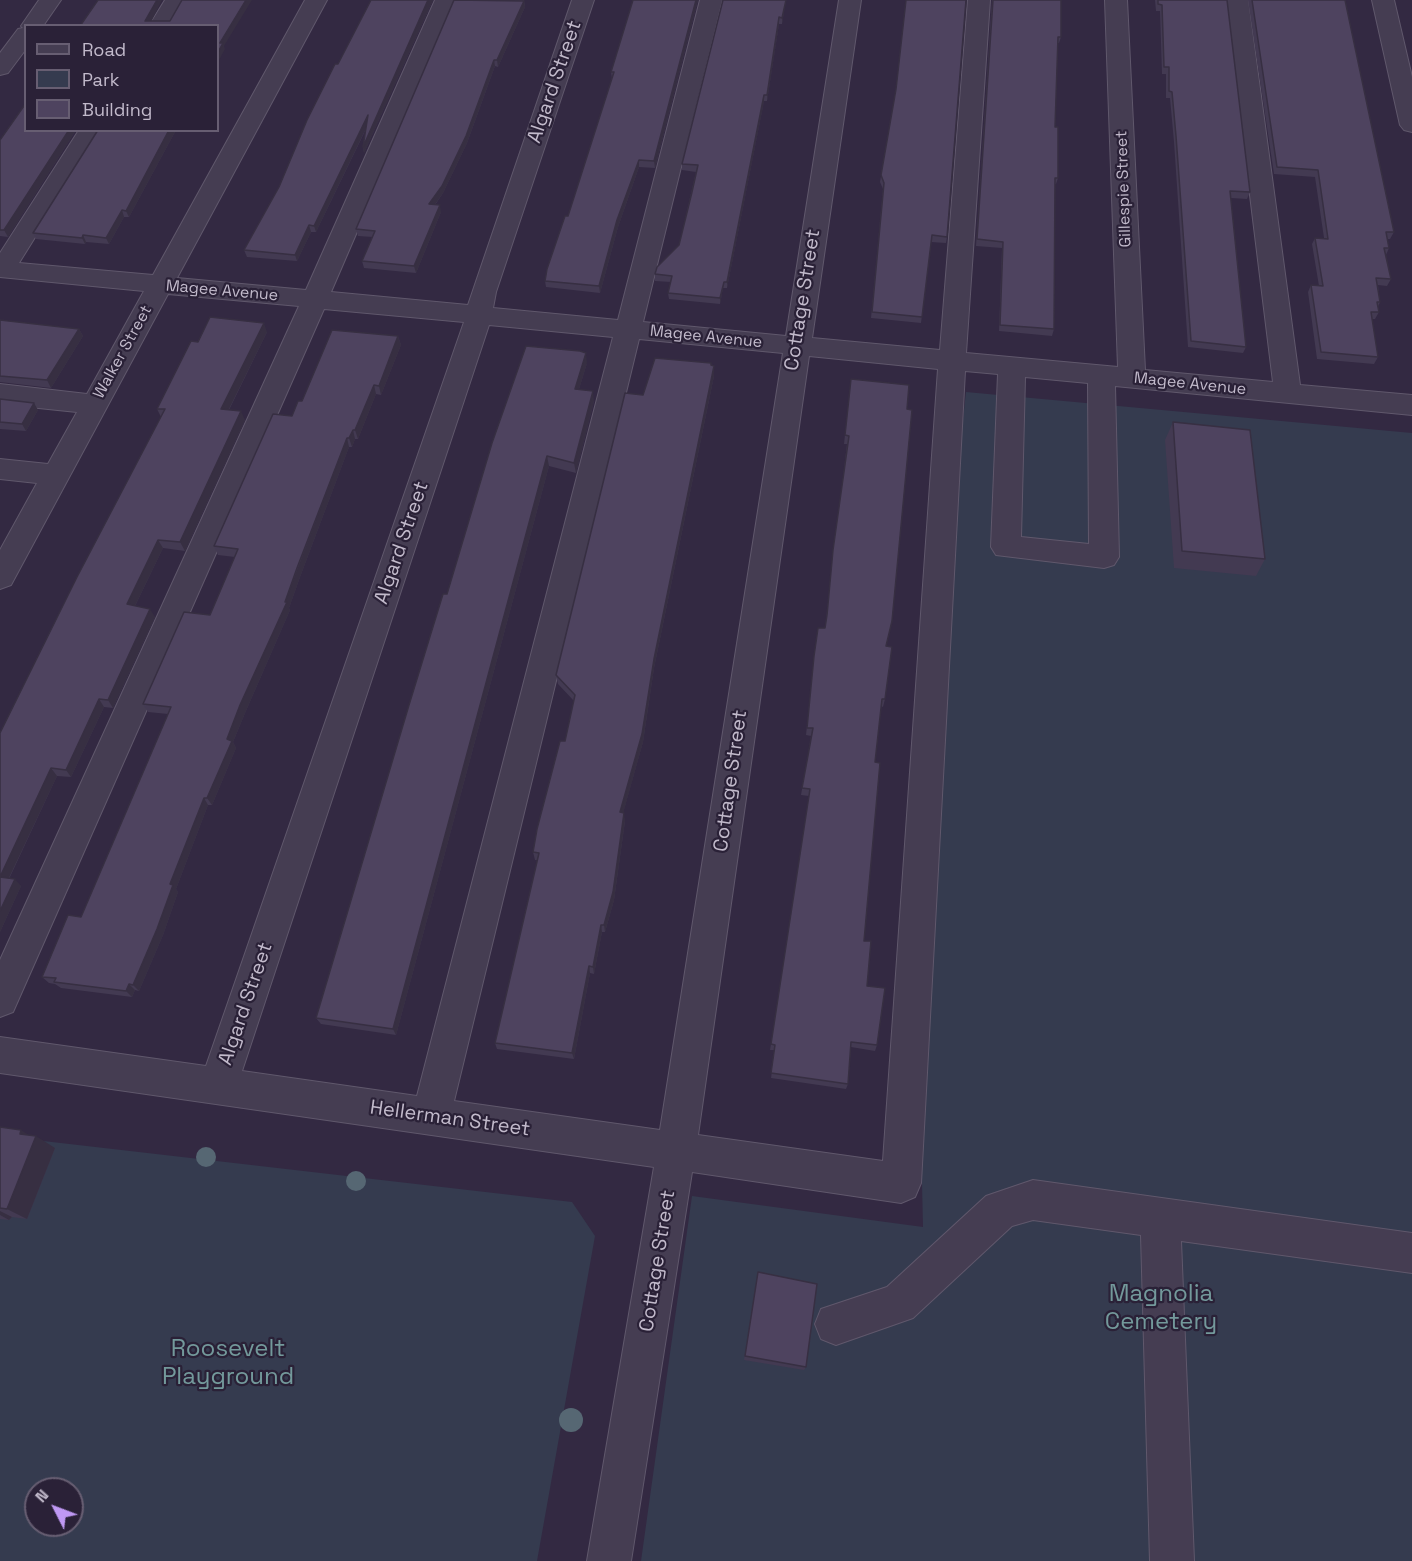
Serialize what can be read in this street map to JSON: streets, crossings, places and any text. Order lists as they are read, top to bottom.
{
  "streets": {
    "street": [
      "Algard Street",
      "Gillespie Street",
      "Magee Avenue",
      "Cottage Street",
      "Walker Street",
      "Hellerman Street"
    ]
  },
  "crossings": [
    ["Algard Street", "Magee Avenue"],
    ["Algard Street", "Hellerman Street"],
    ["Gillespie Street", "Magee Avenue"],
    ["Magee Avenue", "Cottage Street"],
    ["Magee Avenue", "Walker Street"],
    ["Magee Avenue", "Hellerman Street"],
    ["Cottage Street", "Hellerman Street"]
  ],
  "parks": ["Magnolia Cemetery", "Roosevelt Playground"],
  "legend": ["Road", "Park", "Building"],
  "north": "top left"
}
